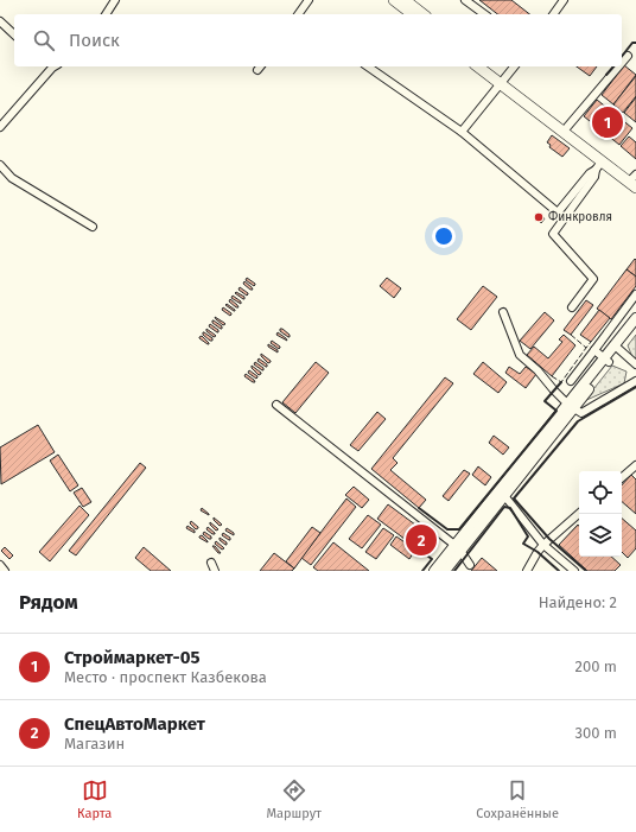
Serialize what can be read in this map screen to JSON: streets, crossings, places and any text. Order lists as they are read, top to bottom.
{
  "places": ["Финкровля"],
  "page": {
    "search": "Поиск",
    "pins": ["1", "2"],
    "heading": ["Рядом", "Найдено: 2"],
    "list": [
      {
        "mark": "1",
        "name": "Строймаркет-05",
        "note": "Место · проспект Казбекова",
        "value": "200 m"
      },
      {
        "mark": "2",
        "name": "СпецАвтоМаркет",
        "note": "Магазин",
        "value": "300 m"
      }
    ],
    "nav": ["Карта", "Маршрут", "Сохранённые"]
  }
}
